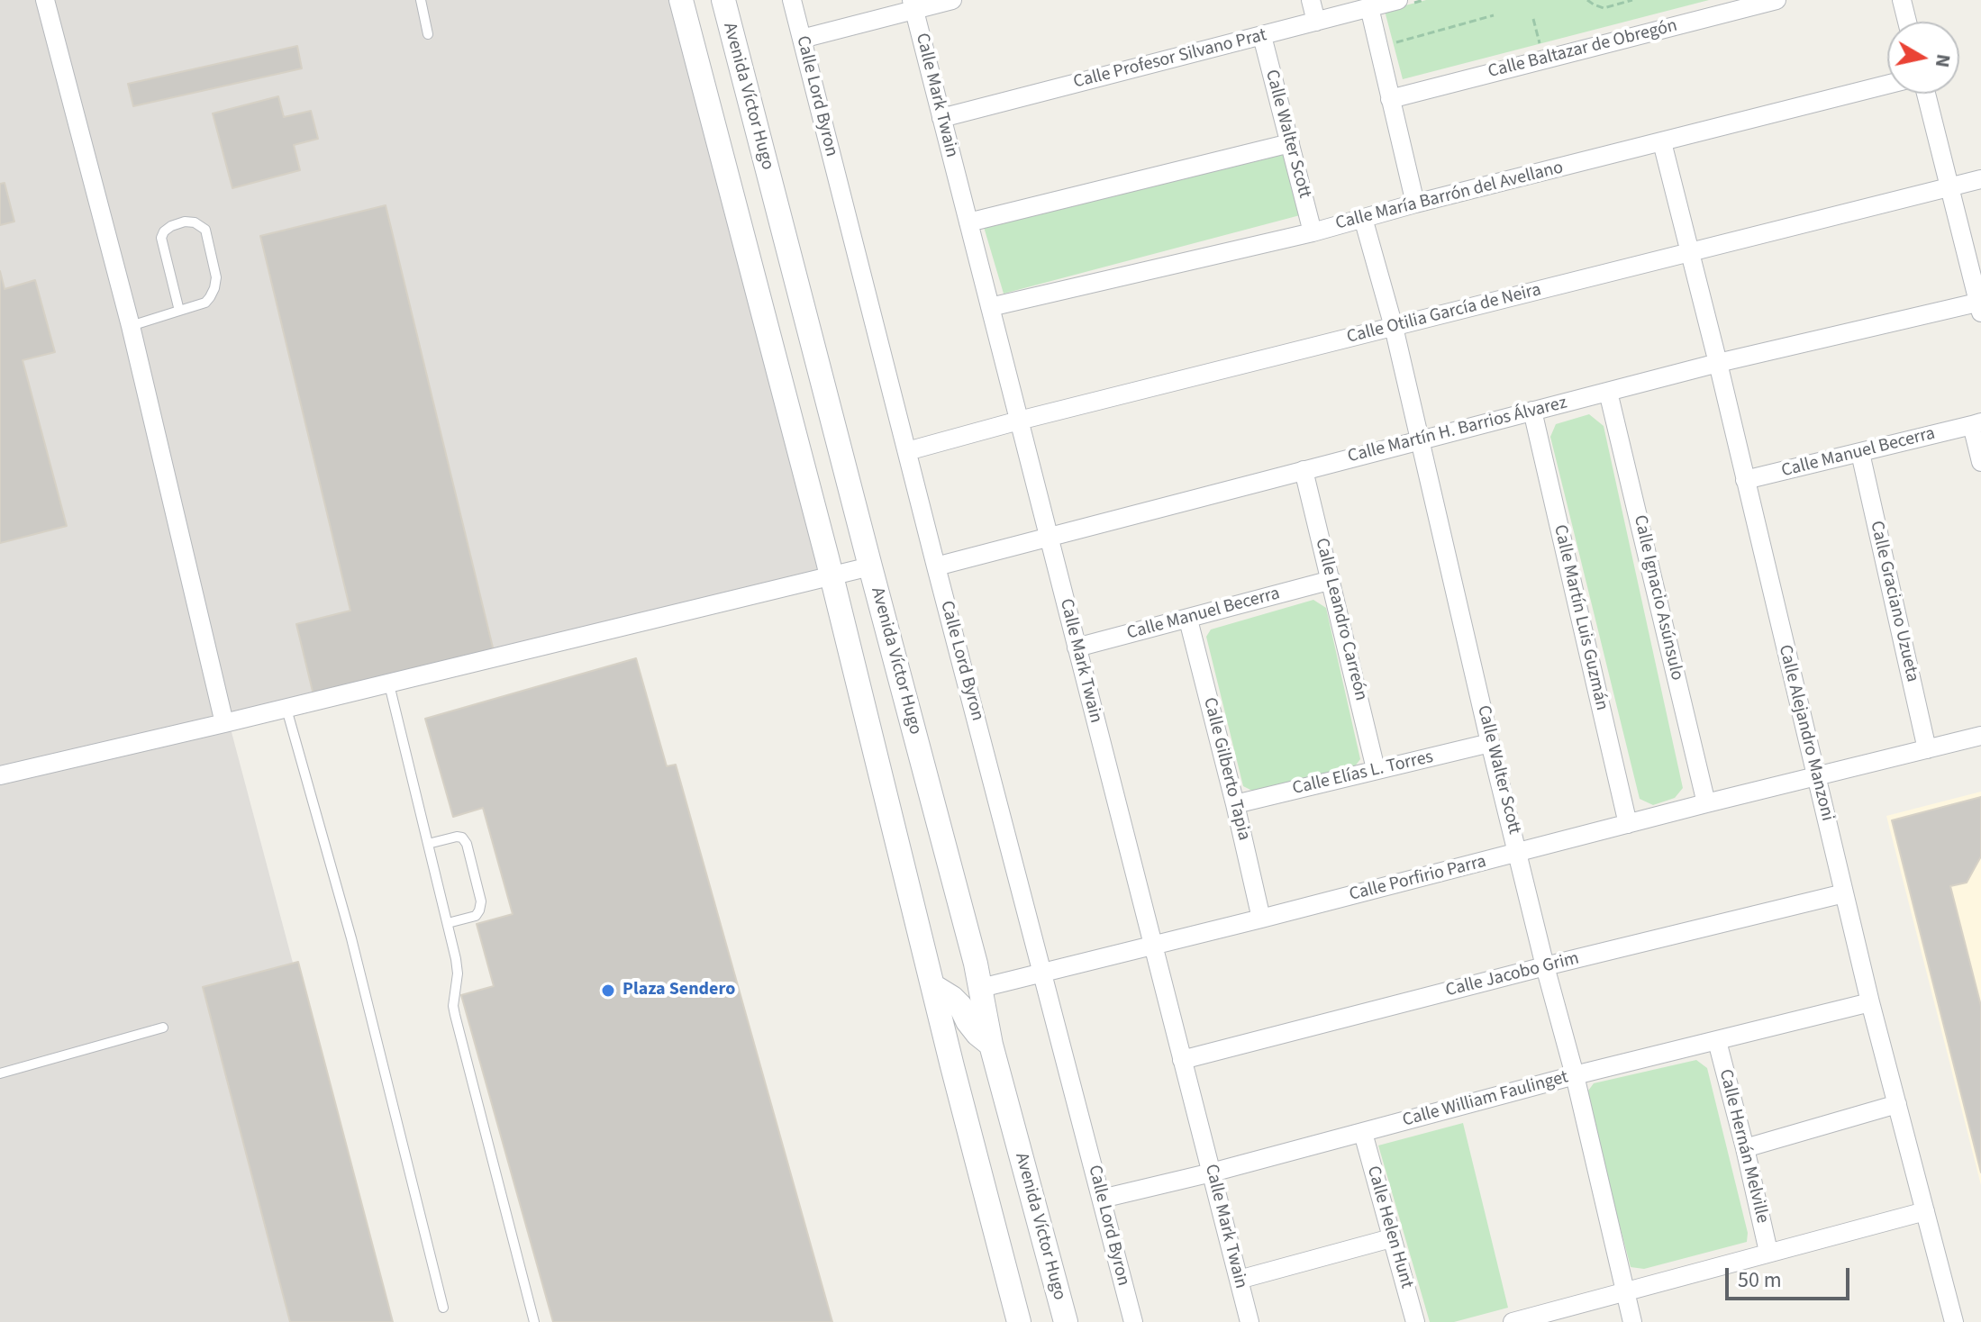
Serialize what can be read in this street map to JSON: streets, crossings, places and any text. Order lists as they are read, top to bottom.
{
  "streets": {
    "street": [
      "Calle Baltazar de Obregón",
      "Calle Profesor Silvano Prat",
      "Calle Mark Twain",
      "Avenida Víctor Hugo",
      "Calle Lord Byron",
      "Calle Walter Scott",
      "Calle María Barrón del Avellano",
      "Calle Otilia García de Neira",
      "Calle Martín H. Barrios Álvarez",
      "Calle Manuel Becerra",
      "Calle Ignacio Asúnsulo",
      "Calle Graciano Uzueta",
      "Calle Martín Luis Guzmán",
      "Calle Leandro Carreón",
      "Calle Alejandro Manzoni",
      "Calle Gilberto Tapia",
      "Calle Elías L. Torres",
      "Calle Porfirio Parra",
      "Calle Jacobo Grim",
      "Calle William Faulinget",
      "Calle Hernán Melville",
      "Calle Helen Hunt"
    ]
  },
  "crossings": [
    ["Calle Profesor Silvano Prat", "Calle Mark Twain"],
    ["Calle Profesor Silvano Prat", "Calle Walter Scott"],
    ["Calle Mark Twain", "Calle María Barrón del Avellano"],
    ["Calle Mark Twain", "Calle Otilia García de Neira"],
    ["Calle Mark Twain", "Calle Martín H. Barrios Álvarez"],
    ["Calle Mark Twain", "Calle Manuel Becerra"],
    ["Calle Mark Twain", "Calle Porfirio Parra"],
    ["Calle Mark Twain", "Calle Jacobo Grim"],
    ["Calle Mark Twain", "Calle William Faulinget"],
    ["Avenida Víctor Hugo", "Calle Porfirio Parra"],
    ["Calle Lord Byron", "Calle Otilia García de Neira"],
    ["Calle Lord Byron", "Calle Martín H. Barrios Álvarez"],
    ["Calle Lord Byron", "Calle Porfirio Parra"],
    ["Calle Lord Byron", "Calle William Faulinget"],
    ["Calle Walter Scott", "Calle María Barrón del Avellano"],
    ["Calle Walter Scott", "Calle Otilia García de Neira"],
    ["Calle Walter Scott", "Calle Martín H. Barrios Álvarez"],
    ["Calle Walter Scott", "Calle Elías L. Torres"],
    ["Calle Walter Scott", "Calle Porfirio Parra"],
    ["Calle Walter Scott", "Calle Jacobo Grim"],
    ["Calle Walter Scott", "Calle William Faulinget"],
    ["Calle María Barrón del Avellano", "Calle Alejandro Manzoni"],
    ["Calle Otilia García de Neira", "Calle Alejandro Manzoni"],
    ["Calle Martín H. Barrios Álvarez", "Calle Ignacio Asúnsulo"],
    ["Calle Martín H. Barrios Álvarez", "Calle Martín Luis Guzmán"],
    ["Calle Martín H. Barrios Álvarez", "Calle Leandro Carreón"],
    ["Calle Martín H. Barrios Álvarez", "Calle Alejandro Manzoni"],
    ["Calle Manuel Becerra", "Calle Graciano Uzueta"],
    ["Calle Manuel Becerra", "Calle Leandro Carreón"],
    ["Calle Manuel Becerra", "Calle Alejandro Manzoni"],
    ["Calle Manuel Becerra", "Calle Gilberto Tapia"],
    ["Calle Ignacio Asúnsulo", "Calle Porfirio Parra"],
    ["Calle Graciano Uzueta", "Calle Porfirio Parra"],
    ["Calle Martín Luis Guzmán", "Calle Porfirio Parra"],
    ["Calle Leandro Carreón", "Calle Elías L. Torres"],
    ["Calle Alejandro Manzoni", "Calle Porfirio Parra"],
    ["Calle Alejandro Manzoni", "Calle Jacobo Grim"],
    ["Calle Alejandro Manzoni", "Calle William Faulinget"],
    ["Calle Gilberto Tapia", "Calle Elías L. Torres"],
    ["Calle Gilberto Tapia", "Calle Porfirio Parra"],
    ["Calle William Faulinget", "Calle Hernán Melville"],
    ["Calle William Faulinget", "Calle Helen Hunt"]
  ],
  "places": ["Plaza Sendero"],
  "scale_bar": "50 m",
  "north": "right"
}
